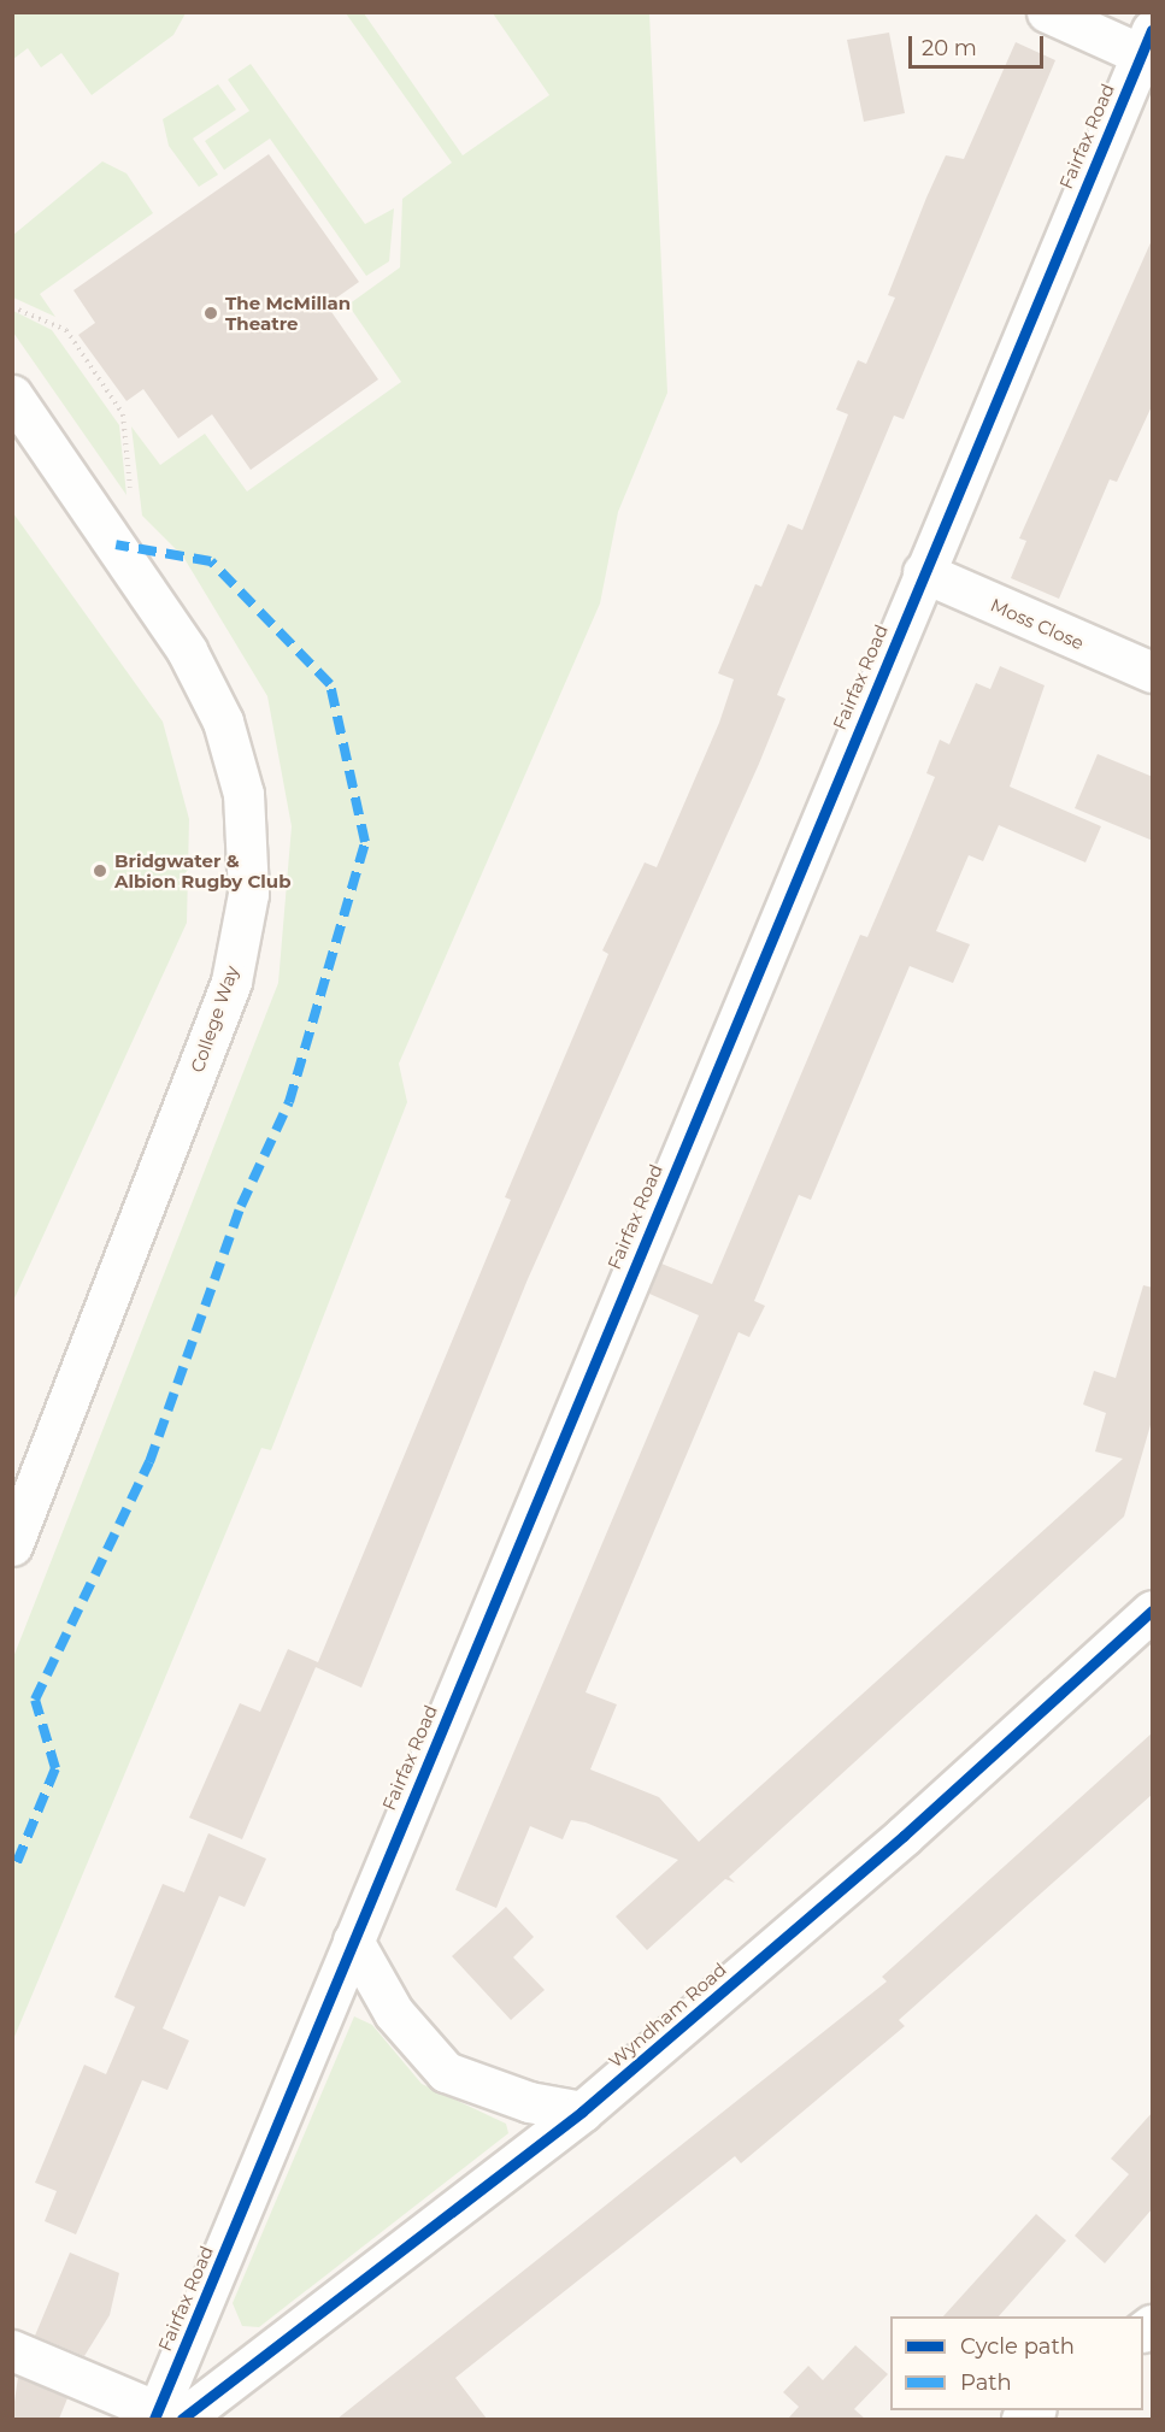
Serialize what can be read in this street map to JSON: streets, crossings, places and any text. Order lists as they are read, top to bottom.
{
  "streets": {
    "street": [
      "Fairfax Road",
      "Moss Close",
      "College Way",
      "Wyndham Road"
    ]
  },
  "crossings": [
    ["Fairfax Road", "Moss Close"],
    ["Fairfax Road", "Wyndham Road"]
  ],
  "places": ["The McMillan Theatre", "Bridgwater & Albion Rugby Club"],
  "legend": ["Cycle path", "Path"],
  "scale_bar": "20 m"
}
